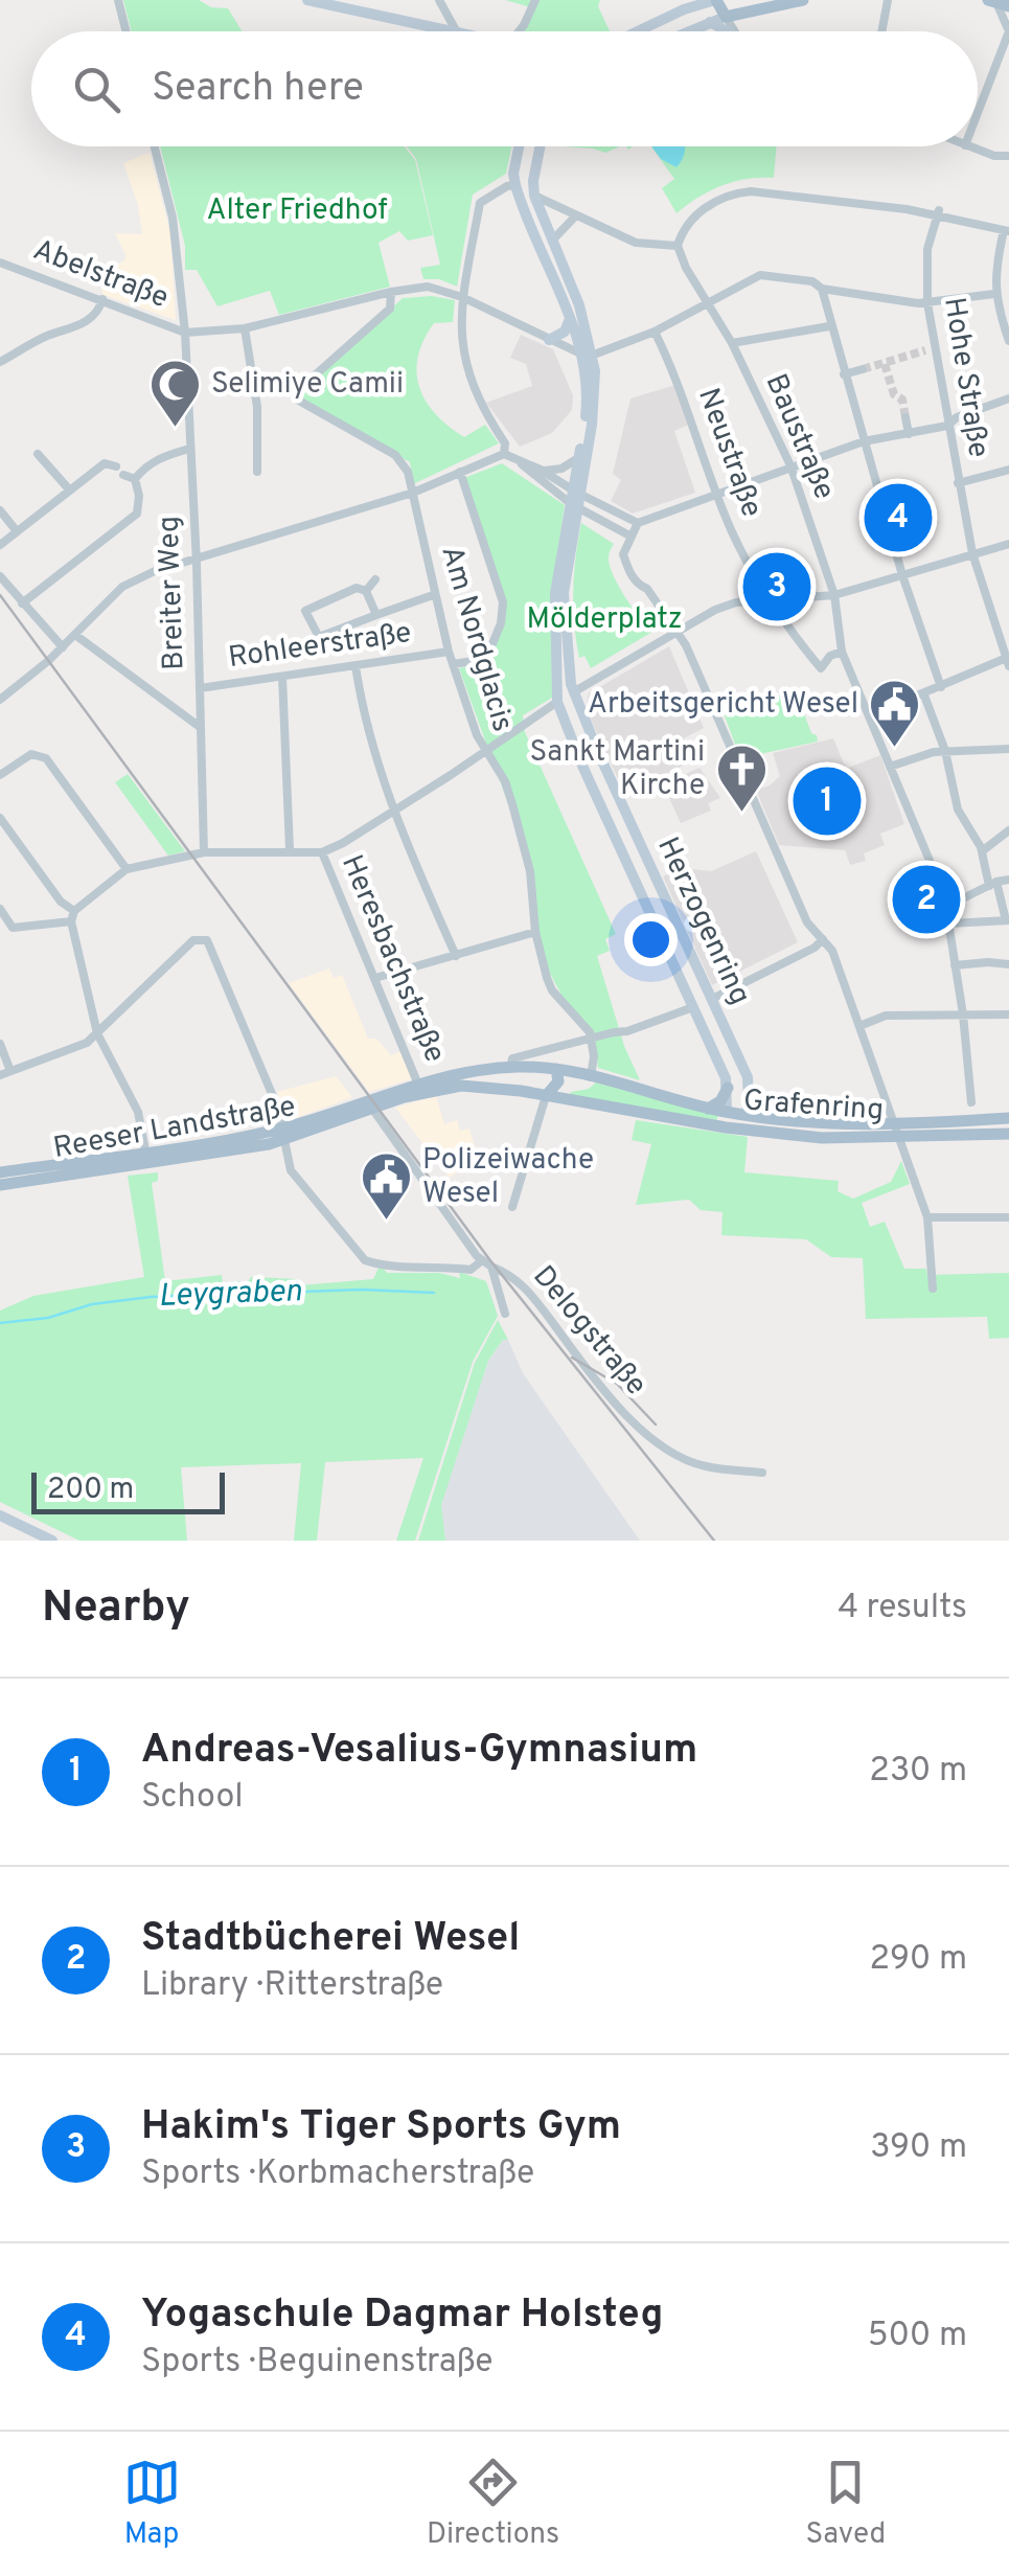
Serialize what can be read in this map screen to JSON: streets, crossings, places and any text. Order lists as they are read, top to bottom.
{
  "streets": {
    "main road": ["Herzogenring", "Grafenring", "Reeser Landstraße"],
    "street": [
      "Abelstraße",
      "Hohe Straße",
      "Baustraße",
      "Neustraße",
      "Breiter Weg",
      "Am Nordglacis",
      "Rohleerstraße",
      "Heresbachstraße",
      "Delogstraße"
    ]
  },
  "crossings": [
    ["Abelstraße", "Breiter Weg"],
    ["Baustraße", "Neustraße"],
    ["Breiter Weg", "Rohleerstraße"],
    ["Am Nordglacis", "Rohleerstraße"],
    ["Herzogenring", "Grafenring"],
    ["Herzogenring", "Reeser Landstraße"],
    ["Heresbachstraße", "Reeser Landstraße"],
    ["Grafenring", "Reeser Landstraße"],
    ["Reeser Landstraße", "Delogstraße"]
  ],
  "water": ["Leygraben"],
  "parks": ["Alter Friedhof", "Mölderplatz"],
  "places": {
    "mosque": ["Selimiye Camii"],
    "public building": ["Arbeitsgericht Wesel", "Polizeiwache Wesel"],
    "church": ["Sankt Martini Kirche"]
  },
  "scale_bar": "200 m",
  "page": {
    "search": "Search here",
    "pins": [
      "4",
      "3",
      "1",
      "2"
    ],
    "scale": "200 m",
    "heading": ["Nearby", "4 results"],
    "list": [
      {
        "mark": "1",
        "name": "Andreas-Vesalius-Gymnasium",
        "note": "School",
        "value": "230 m"
      },
      {
        "mark": "2",
        "name": "Stadtbücherei Wesel",
        "note": "Library · Ritterstraße",
        "value": "290 m"
      },
      {
        "mark": "3",
        "name": "Hakim's Tiger Sports Gym",
        "note": "Sports · Korbmacherstraße",
        "value": "390 m"
      },
      {
        "mark": "4",
        "name": "Yogaschule Dagmar Holsteg",
        "note": "Sports · Beguinenstraße",
        "value": "500 m"
      }
    ],
    "nav": ["Map", "Directions", "Saved"]
  }
}
